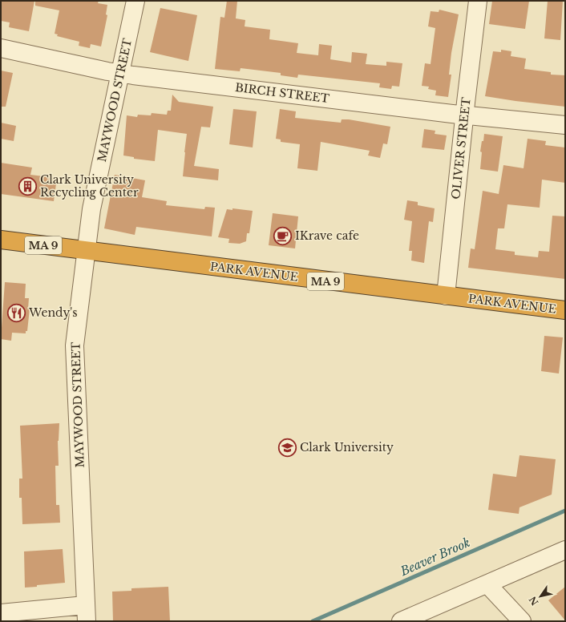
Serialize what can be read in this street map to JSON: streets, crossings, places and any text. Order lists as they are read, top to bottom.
{
  "streets": {
    "highway": ["MA 9", "PARK AVENUE"],
    "street": ["BIRCH STREET", "MAYWOOD STREET", "OLIVER STREET"]
  },
  "crossings": [
    ["BIRCH STREET", "MAYWOOD STREET"],
    ["BIRCH STREET", "OLIVER STREET"],
    ["MAYWOOD STREET", "PARK AVENUE"],
    ["OLIVER STREET", "PARK AVENUE"]
  ],
  "water": ["Beaver Brook"],
  "places": {
    "building": ["Clark University Recycling Center"],
    "cafe": ["IKrave cafe"],
    "restaurant": ["Wendy's"],
    "school or university": ["Clark University"]
  },
  "north": "bottom left"
}
